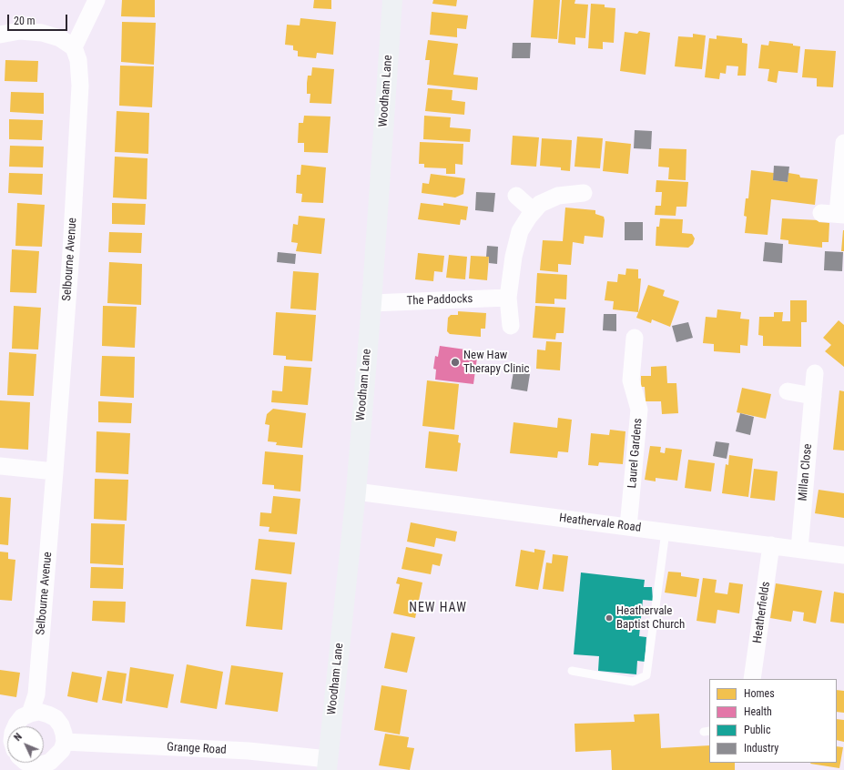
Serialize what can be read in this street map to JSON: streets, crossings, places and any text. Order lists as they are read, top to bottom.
{
  "streets": {
    "main road": ["Woodham Lane"],
    "street": [
      "Selbourne Avenue",
      "The Paddocks",
      "Laurel Gardens",
      "Millan Close",
      "Heathervale Road",
      "Heatherfields",
      "Grange Road"
    ]
  },
  "crossings": [
    ["Woodham Lane", "The Paddocks"],
    ["Woodham Lane", "Heathervale Road"],
    ["Woodham Lane", "Grange Road"],
    ["Laurel Gardens", "Heathervale Road"],
    ["Millan Close", "Heathervale Road"],
    ["Heathervale Road", "Heatherfields"]
  ],
  "districts": ["NEW HAW"],
  "places": ["New Haw Therapy Clinic", "Heathervale Baptist Church"],
  "legend": [
    "Homes",
    "Health",
    "Public",
    "Industry"
  ],
  "scale_bar": "20 m",
  "north": "top left"
}
